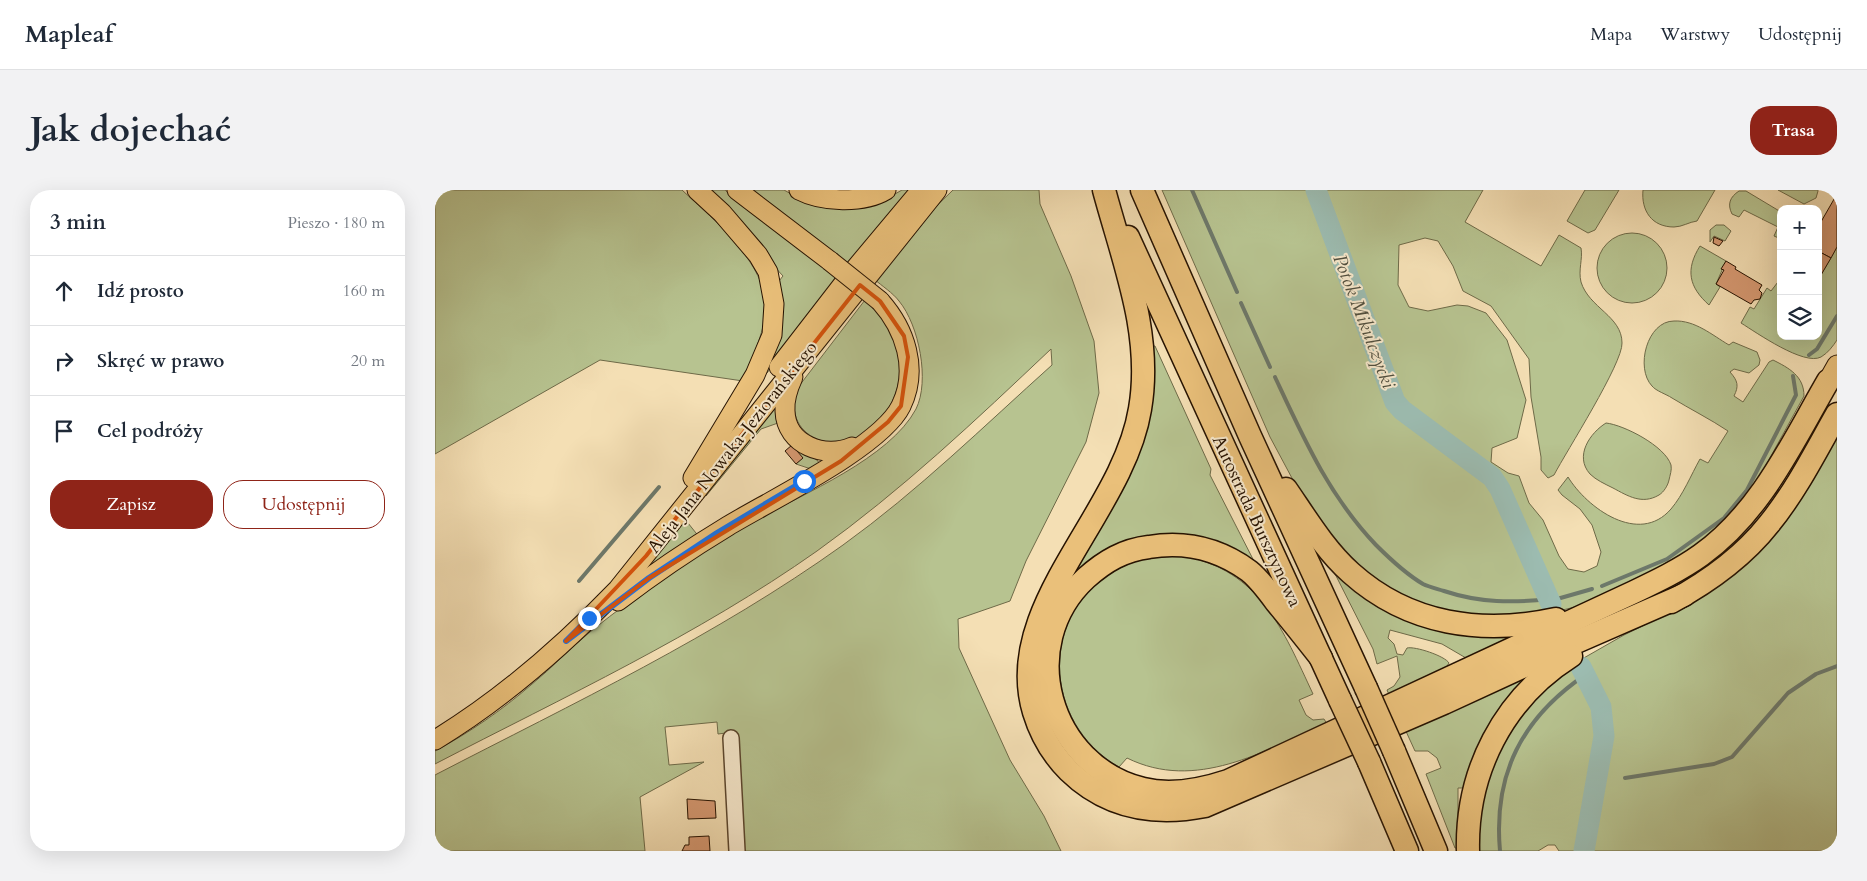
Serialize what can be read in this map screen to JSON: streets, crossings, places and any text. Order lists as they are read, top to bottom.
{
  "streets": {
    "highway": ["Autostrada Bursztynowa"],
    "main road": ["Aleja Jana Nowaka-Jeziorańskiego"]
  },
  "water": ["Potok Mikulczycki"],
  "page": {
    "header": "Mapleaf",
    "nav": ["Mapa", "Warstwy", "Udostępnij"],
    "title": "Jak dojechać",
    "buttons": [
      "Trasa",
      ["Zapisz", "Udostępnij"]
    ],
    "heading": ["3 min", "Pieszo · 180 m"],
    "map_buttons": ["+", "−"],
    "list": [
      ["Idź prosto", "160 m"],
      ["Skręć w prawo", "20 m"],
      "Cel podróży"
    ]
  }
}
